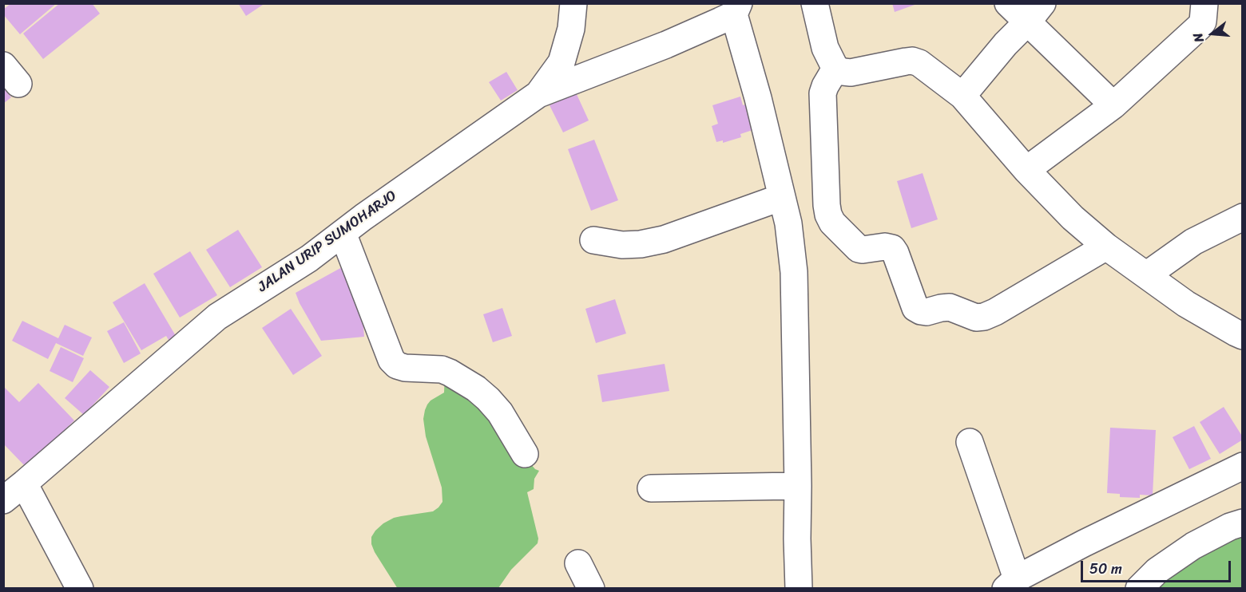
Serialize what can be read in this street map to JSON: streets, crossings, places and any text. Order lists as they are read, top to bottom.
{
  "streets": {
    "street": ["JALAN URIP SUMOHARJO"]
  },
  "scale_bar": "50 m",
  "north": "left"
}
